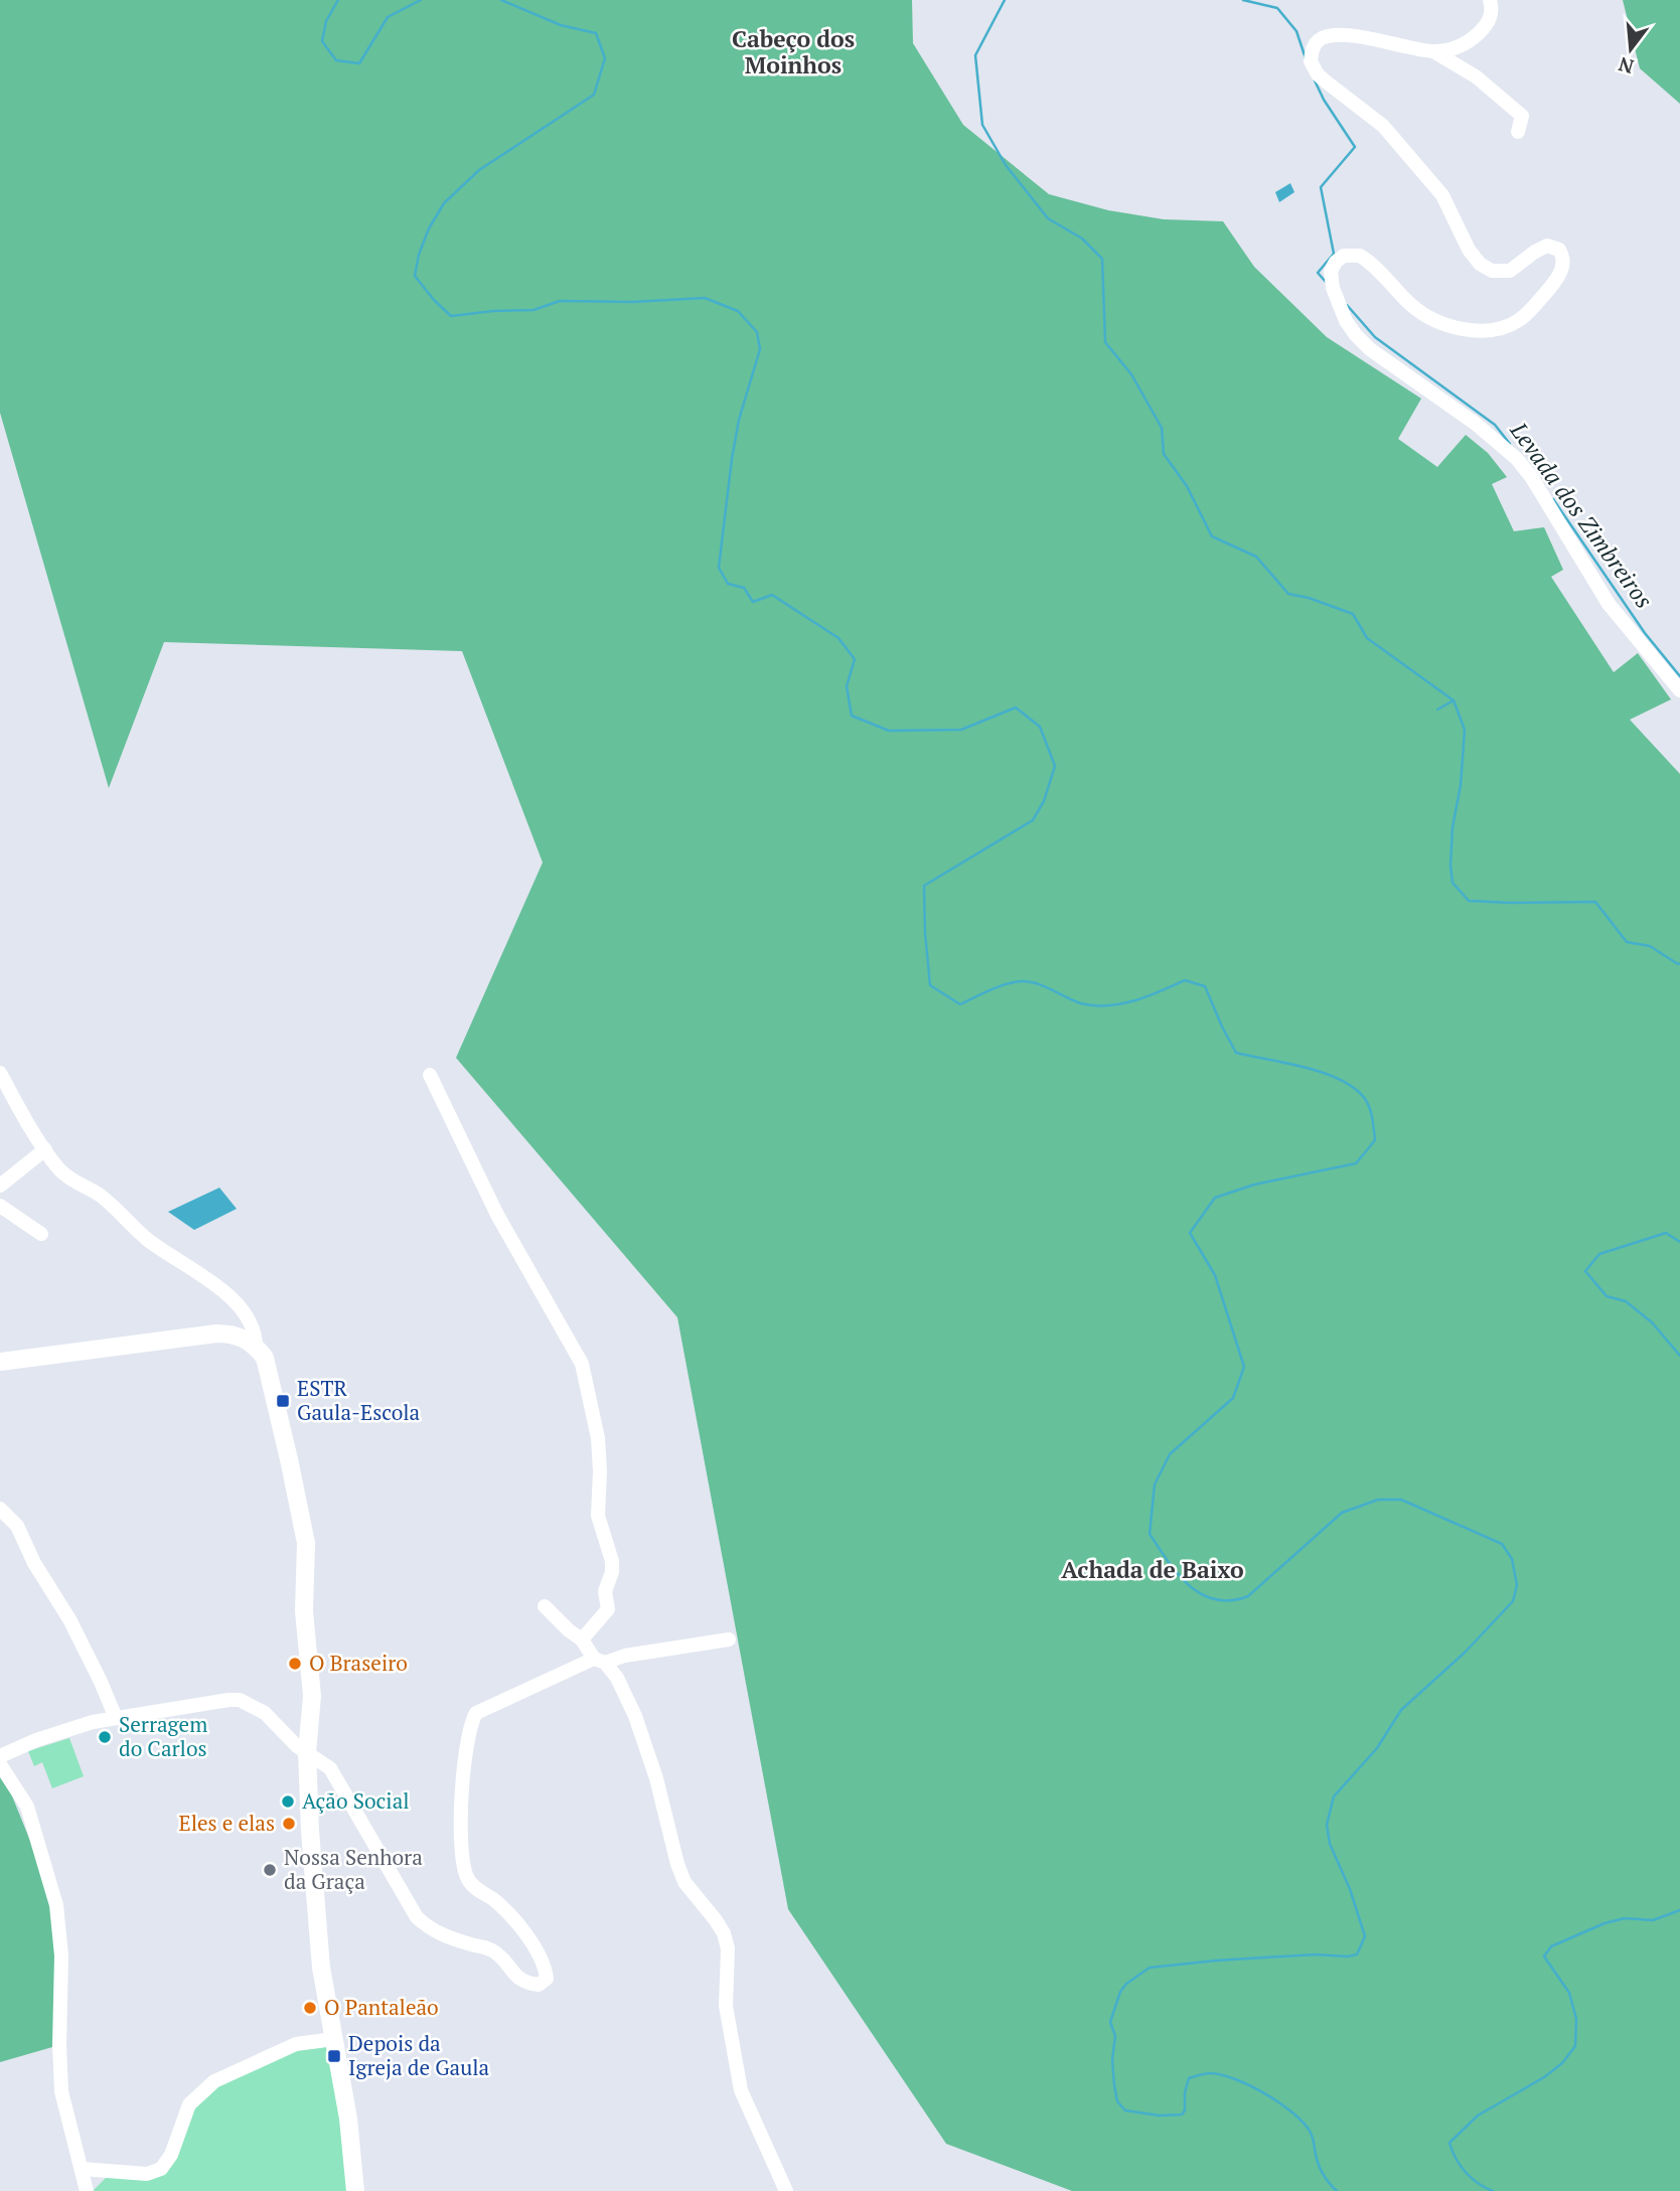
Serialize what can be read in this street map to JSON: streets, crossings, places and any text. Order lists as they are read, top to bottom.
{
  "districts": ["Cabeço dos Moinhos", "Achada de Baixo"],
  "water": ["Levada dos Zimbreiros"],
  "places": {
    "transit": ["ESTR Gaula-Escola", "Depois da Igreja de Gaula"],
    "other": [
      "O Braseiro",
      "Serragem do Carlos",
      "Ação Social",
      "Eles e elas",
      "Nossa Senhora da Graça",
      "O Pantaleão"
    ]
  },
  "north": "bottom"
}
